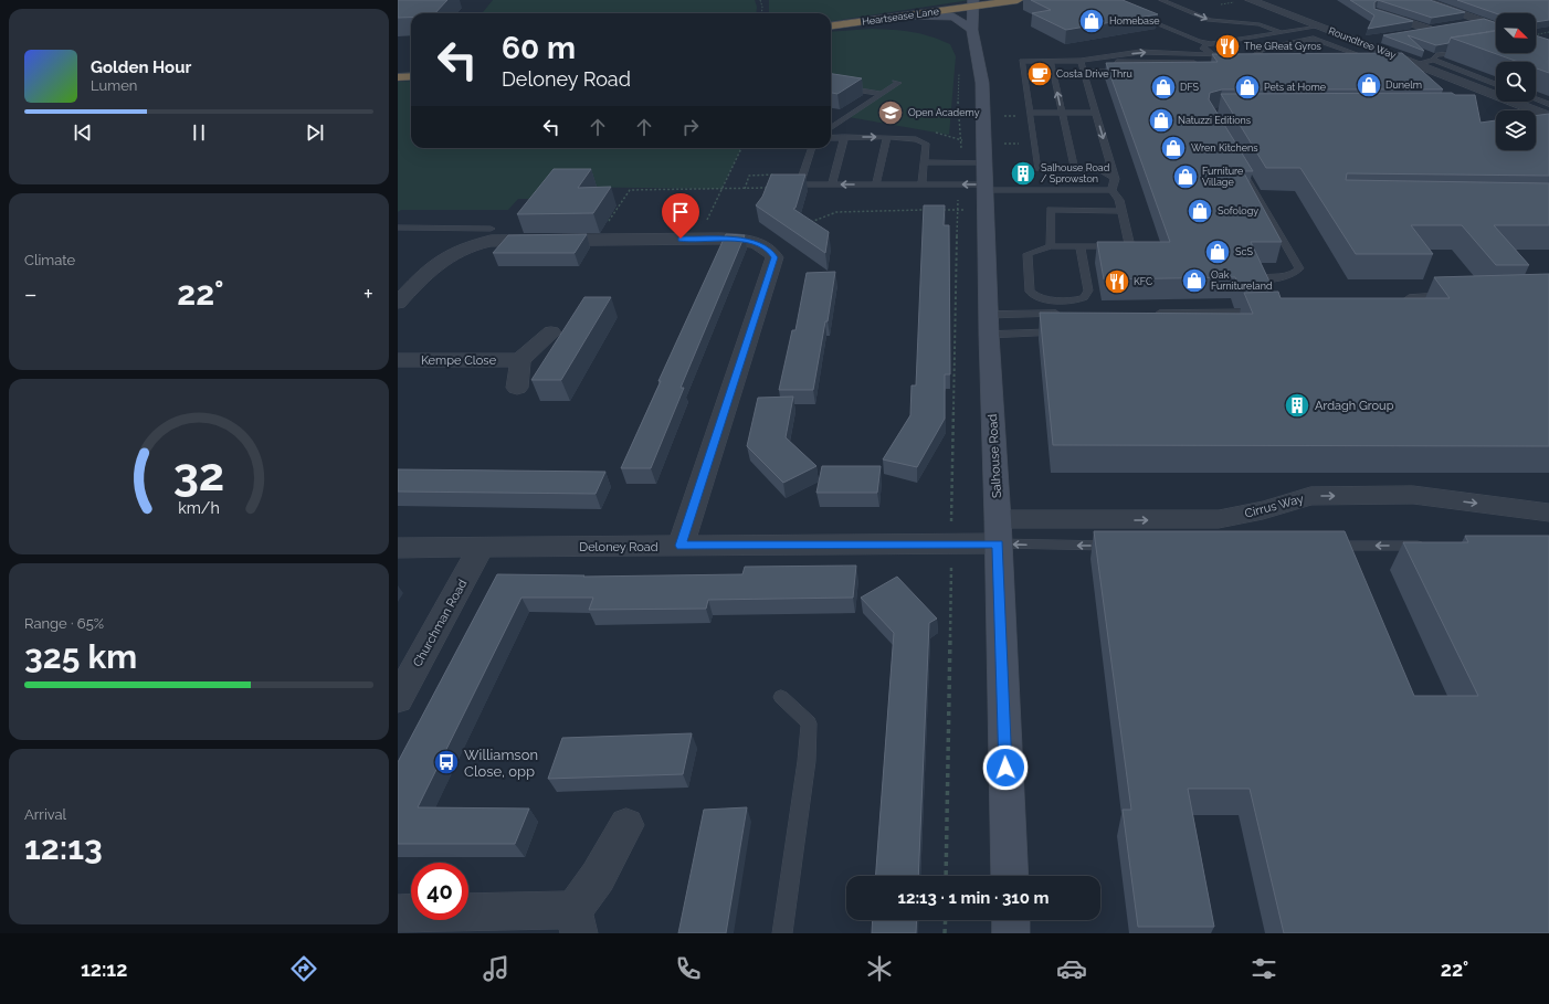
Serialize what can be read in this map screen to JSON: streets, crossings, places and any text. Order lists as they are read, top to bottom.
{
  "streets": {
    "highway": ["Heartsease Lane"],
    "street": [
      "Roundtree Way",
      "Kempe Close",
      "Salhouse Road",
      "Cirrus Way",
      "Deloney Road",
      "Churchman Road"
    ]
  },
  "crossings": [
    ["Heartsease Lane", "Salhouse Road"],
    ["Salhouse Road", "Cirrus Way"],
    ["Salhouse Road", "Deloney Road"],
    ["Cirrus Way", "Deloney Road"],
    ["Deloney Road", "Churchman Road"]
  ],
  "one_way": ["Cirrus Way"],
  "places": {
    "shop": [
      "Homebase",
      "Dunelm",
      "DFS",
      "Pets at Home",
      "Natuzzi Editions",
      "Wren Kitchens",
      "Furniture Village",
      "Sofology",
      "ScS",
      "Oak Furnitureland"
    ],
    "restaurant": ["The GReat Gyros", "KFC"],
    "cafe": ["Costa Drive Thru"],
    "school or university": ["Open Academy"],
    "building": ["Salhouse Road / Sprowston", "Ardagh Group"],
    "bus stop": ["Williamson Close, opp"]
  },
  "north": "bottom right",
  "page": {
    "turn": ["60 m", "Deloney Road"],
    "song": ["Golden Hour", "Lumen"],
    "tile": [
      "Climate",
      ["Range · 65%", "325 km"],
      ["Arrival", "12:13"]
    ],
    "heat": ["−", "22°", "+"],
    "limit": "40",
    "trip": "12:13 · 1 min · 310 m",
    "tabs": ["12:12", "22°"],
    "gauge": ["32", "km/h"]
  }
}
